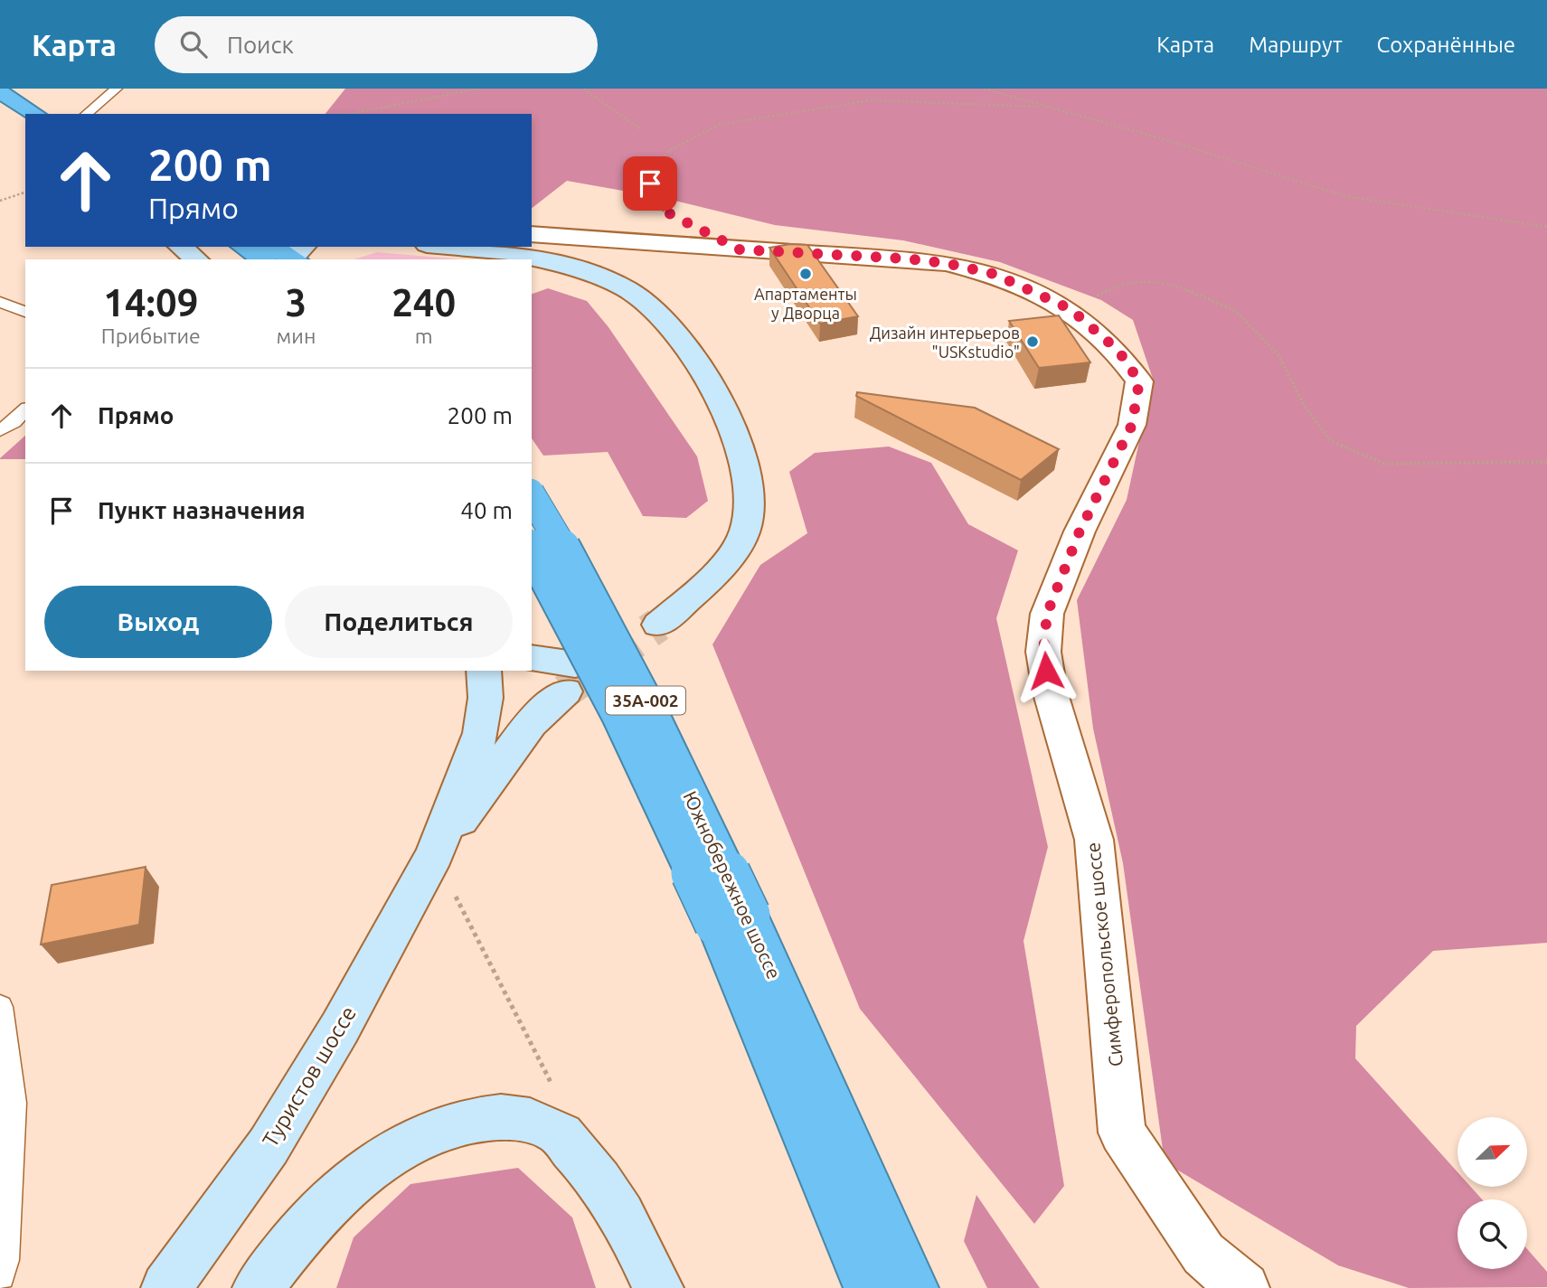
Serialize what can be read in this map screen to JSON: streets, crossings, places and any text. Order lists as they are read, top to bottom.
{
  "streets": {
    "highway": ["35А-002", "Южнобережное шоссе"],
    "main road": ["Туристов шоссе"],
    "street": ["Симферопольское шоссе"]
  },
  "places": ["Апартаменты у Дворца", "Дизайн интерьеров \"USKstudio\""],
  "north": "top right",
  "page": {
    "header": "Карта",
    "search": "Поиск",
    "nav": ["Карта", "Маршрут", "Сохранённые"],
    "turn": ["200 m", "Прямо"],
    "eta": [
      "14:09",
      "Прибытие",
      "3",
      "мин",
      "240",
      "m"
    ],
    "list": [
      {
        "name": "Прямо",
        "value": "200 m"
      },
      {
        "name": "Пункт назначения",
        "value": "40 m"
      }
    ],
    "buttons": ["Выход", "Поделиться"]
  }
}
